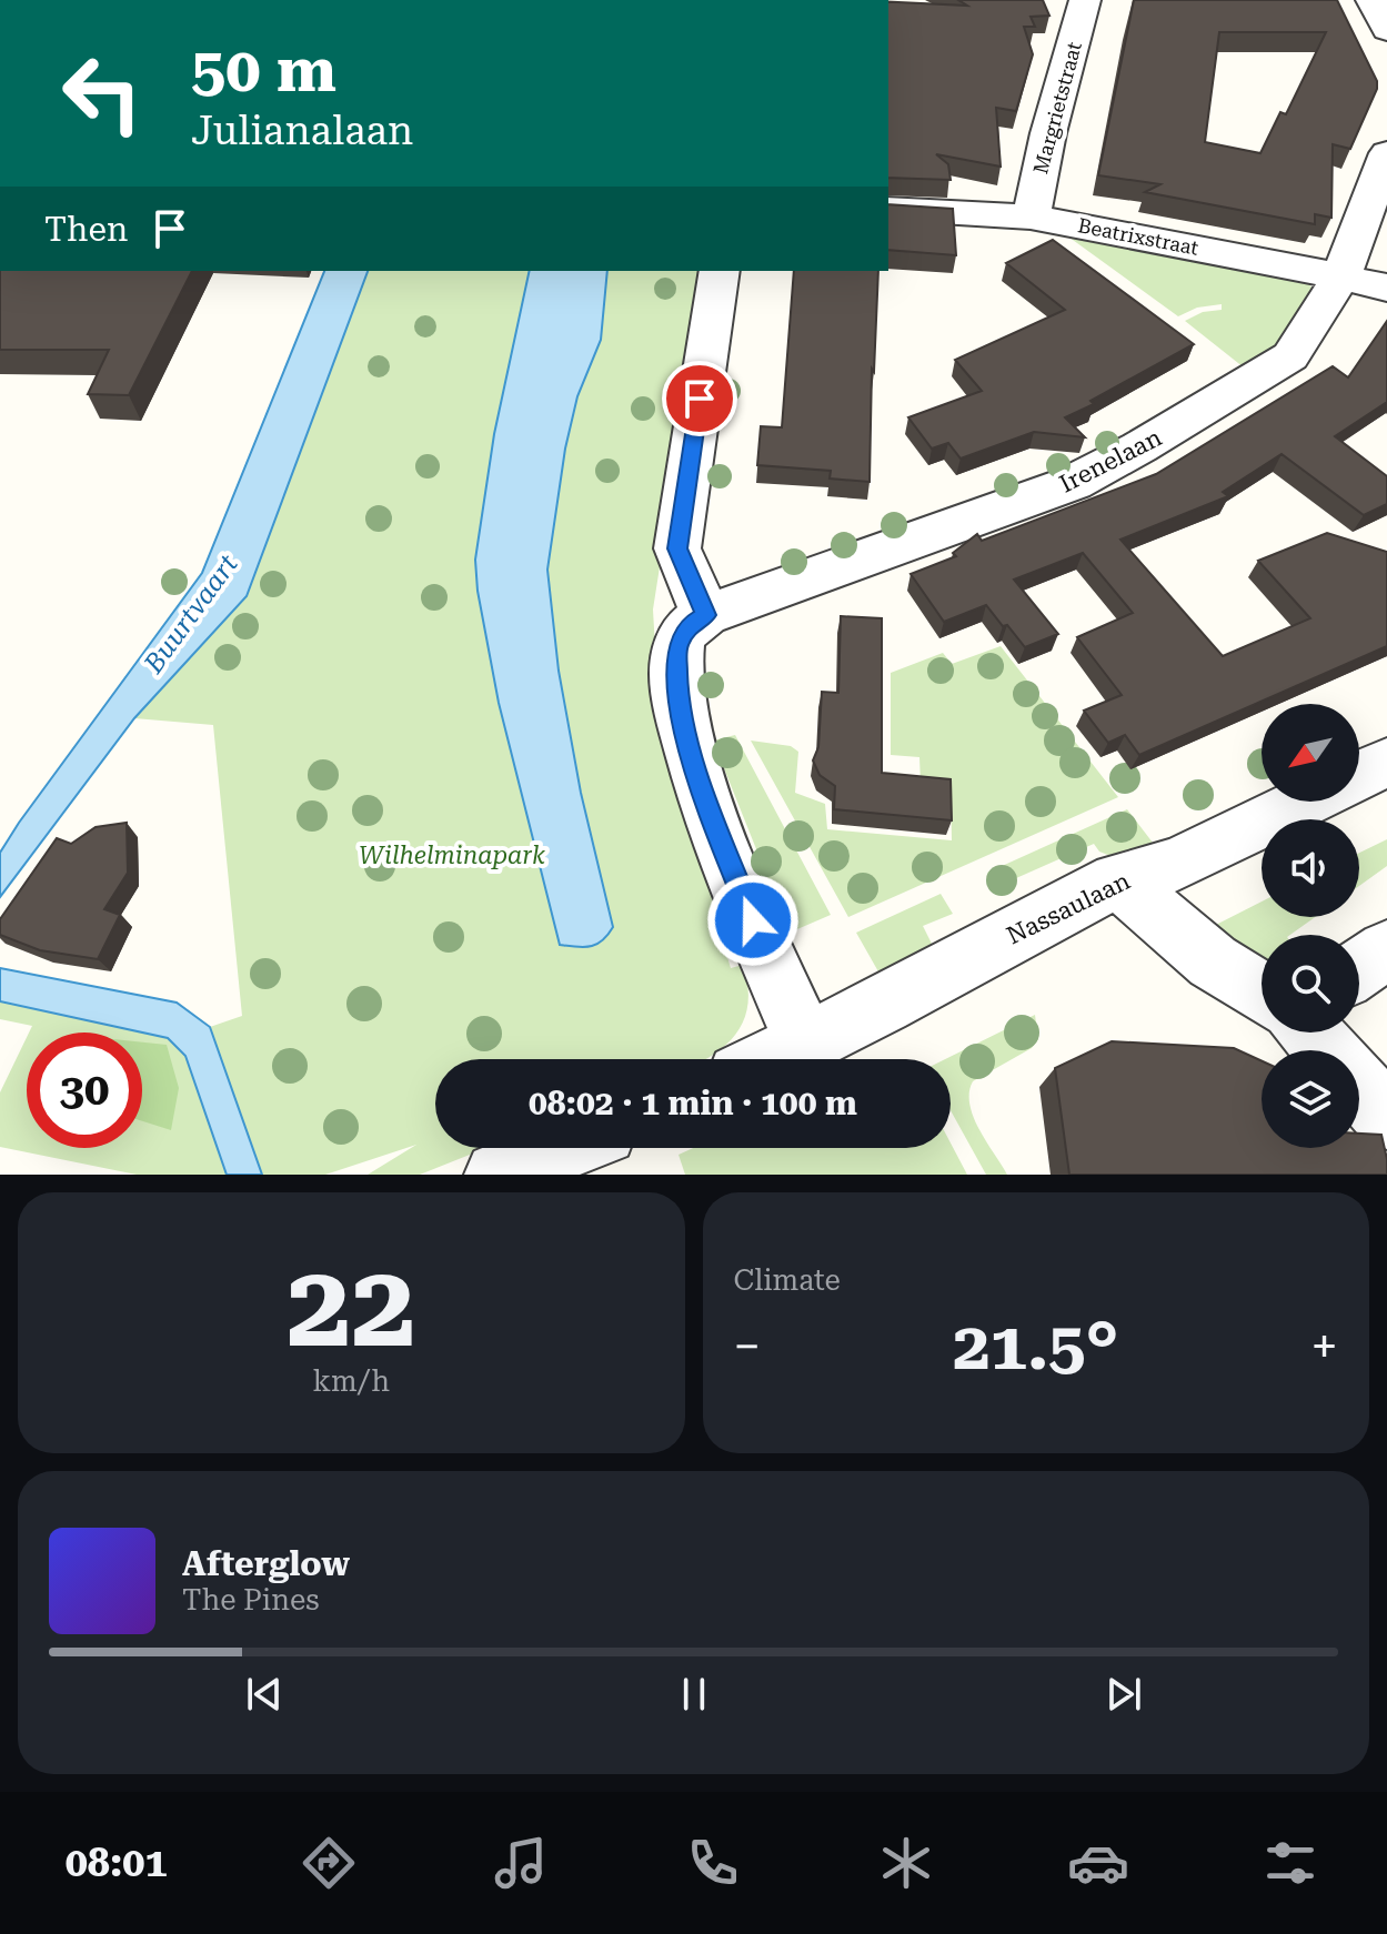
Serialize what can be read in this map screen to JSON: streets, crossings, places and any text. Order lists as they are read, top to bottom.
{
  "streets": {
    "street": [
      "Margrietstraat",
      "Beatrixstraat",
      "Irenelaan",
      "Nassaulaan"
    ]
  },
  "crossings": [
    ["Margrietstraat", "Beatrixstraat"],
    ["Beatrixstraat", "Irenelaan"]
  ],
  "water": ["Buurtvaart"],
  "parks": ["Wilhelminapark"],
  "north": "bottom left",
  "page": {
    "turn": ["50 m", "Julianalaan"],
    "then": "Then",
    "limit": "30",
    "trip": "08:02 · 1 min · 100 m",
    "tile": [
      ["22", "km/h"],
      "Climate"
    ],
    "heat": ["−", "21.5°", "+"],
    "song": ["Afterglow", "The Pines"],
    "tabs": "08:01"
  }
}
